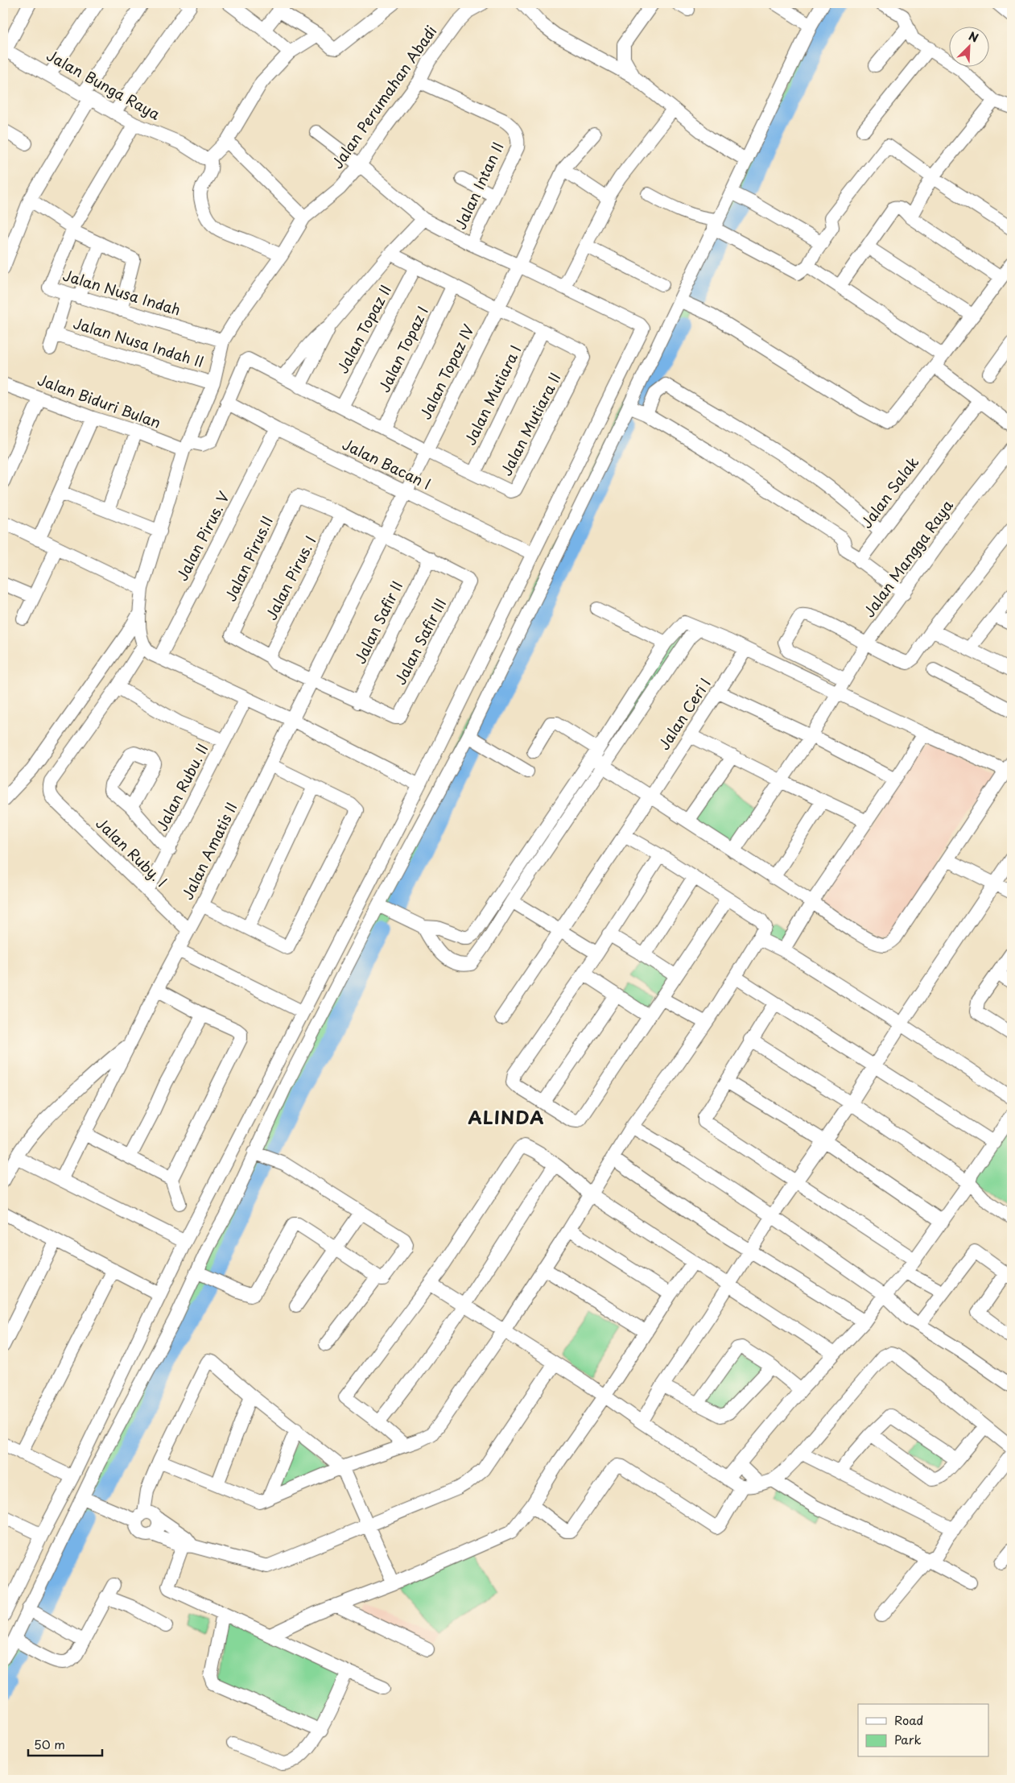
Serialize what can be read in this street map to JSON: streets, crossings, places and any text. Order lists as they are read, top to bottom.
{
  "streets": {
    "street": [
      "Jalan Bunga Raya",
      "Jalan Perumahan Abadi",
      "Jalan Intan II",
      "Jalan Nusa Indah",
      "Jalan Topaz II",
      "Jalan Nusa Indah II",
      "Jalan Topaz I",
      "Jalan Topaz IV",
      "Jalan Mutiara I",
      "Jalan Biduri Bulan",
      "Jalan Mutiara II",
      "Jalan Bacan I",
      "Jalan Salak",
      "Jalan Pirus. V",
      "Jalan Pirus.II",
      "Jalan Mangga Raya",
      "Jalan Pirus. I",
      "Jalan Safir II",
      "Jalan Safir III",
      "Jalan Ceri I",
      "Jalan Rubu. II",
      "Jalan Amatis II",
      "Jalan Ruby. I"
    ]
  },
  "crossings": [
    ["Jalan Bunga Raya", "Jalan Nusa Indah"],
    ["Jalan Perumahan Abadi", "Jalan Intan II"],
    ["Jalan Perumahan Abadi", "Jalan Nusa Indah"],
    ["Jalan Perumahan Abadi", "Jalan Nusa Indah II"],
    ["Jalan Perumahan Abadi", "Jalan Biduri Bulan"],
    ["Jalan Topaz II", "Jalan Mutiara II"],
    ["Jalan Topaz I", "Jalan Mutiara II"],
    ["Jalan Topaz IV", "Jalan Mutiara II"],
    ["Jalan Mutiara I", "Jalan Mutiara II"],
    ["Jalan Mutiara II", "Jalan Bacan I"],
    ["Jalan Bacan I", "Jalan Pirus. V"],
    ["Jalan Pirus.II", "Jalan Safir III"],
    ["Jalan Pirus. I", "Jalan Safir III"],
    ["Jalan Safir II", "Jalan Safir III"],
    ["Jalan Safir III", "Jalan Amatis II"],
    ["Jalan Rubu. II", "Jalan Ruby. I"],
    ["Jalan Amatis II", "Jalan Ruby. I"]
  ],
  "districts": ["ALINDA"],
  "legend": ["Road", "Park"],
  "scale_bar": "50 m",
  "north": "top right"
}
